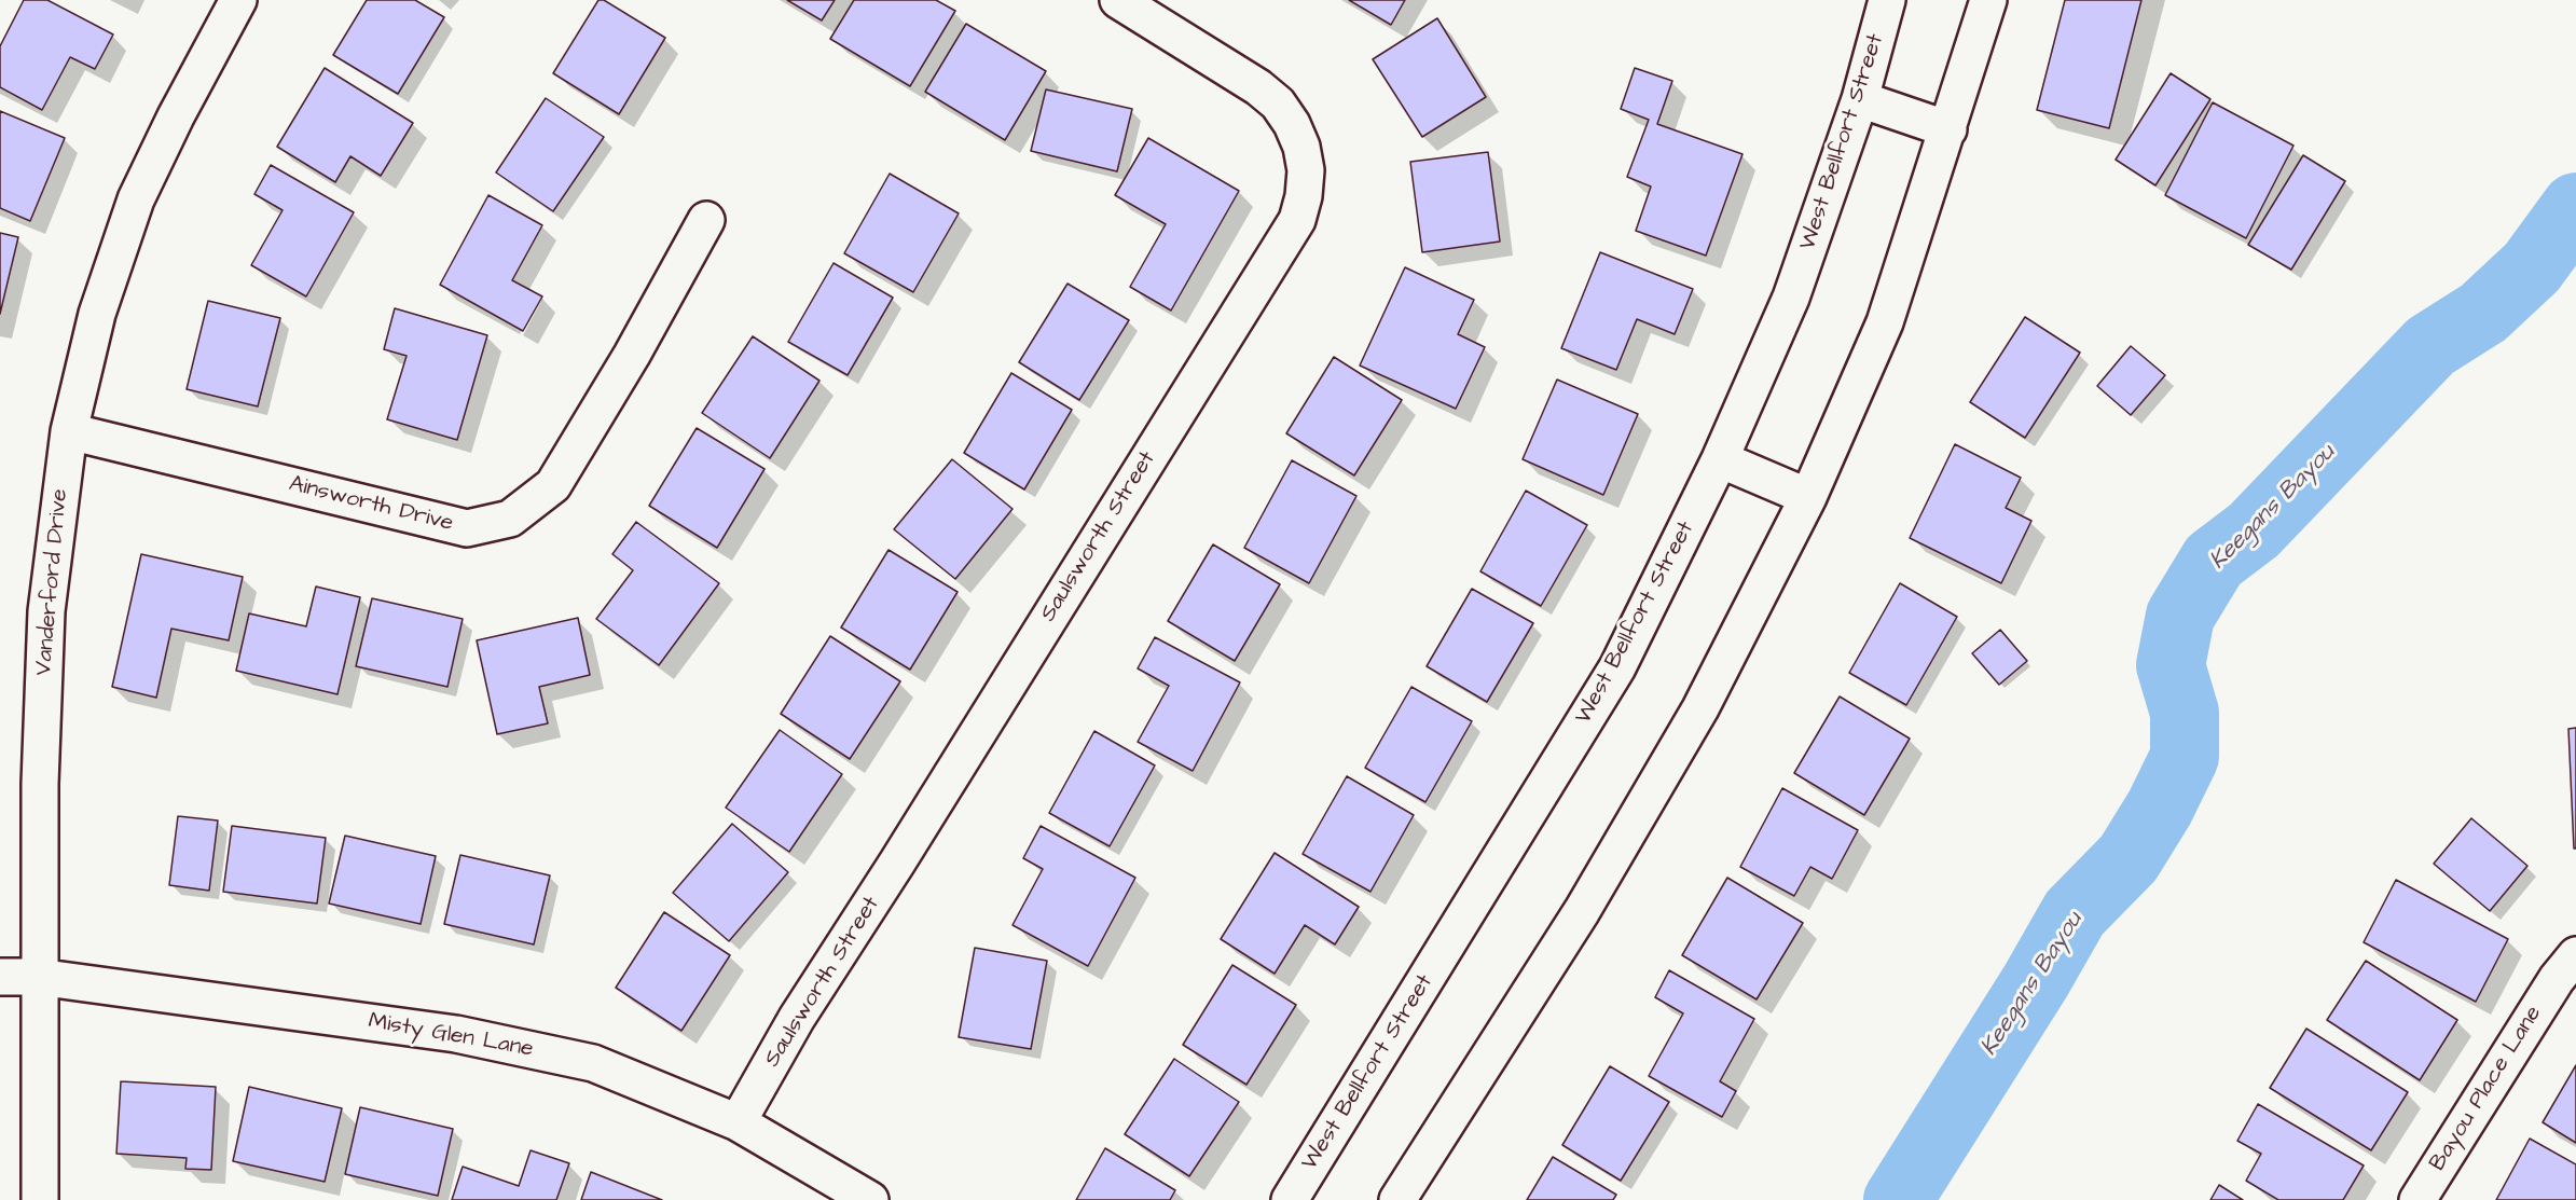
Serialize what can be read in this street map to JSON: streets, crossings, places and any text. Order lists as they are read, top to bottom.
{
  "streets": {
    "street": [
      "West Bellfort Street",
      "Ainsworth Drive",
      "Saulsworth Street",
      "Vanderford Drive",
      "Misty Glen Lane",
      "Bayou Place Lane"
    ]
  },
  "crossings": [
    ["Ainsworth Drive", "Vanderford Drive"],
    ["Saulsworth Street", "Misty Glen Lane"],
    ["Vanderford Drive", "Misty Glen Lane"]
  ],
  "water": ["Keegans Bayou"]
}
